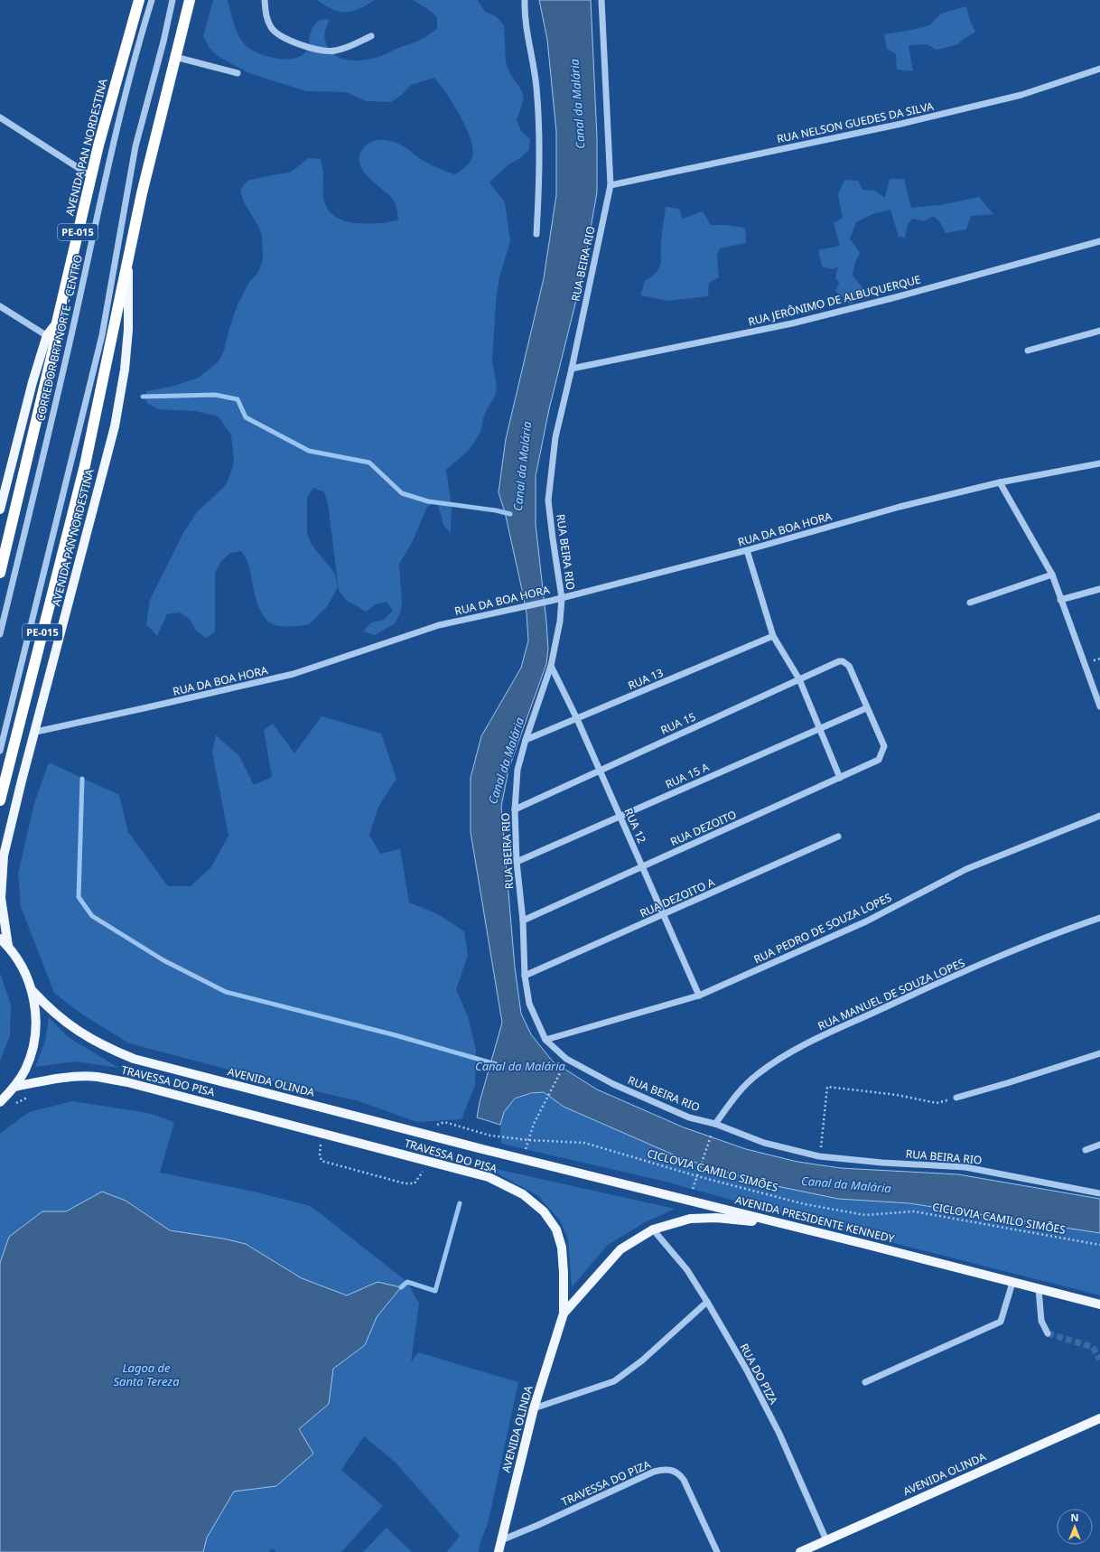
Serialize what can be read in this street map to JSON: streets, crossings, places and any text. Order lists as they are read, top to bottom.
{
  "streets": {
    "highway": ["AVENIDA PAN NORDESTINA", "PE-015"],
    "main road": ["TRAVESSA DO PISA", "AVENIDA OLINDA", "AVENIDA PRESIDENTE KENNEDY"],
    "street": [
      "RUA NELSON GUEDES DA SILVA",
      "RUA BEIRA RIO",
      "RUA JERÔNIMO DE ALBUQUERQUE",
      "CORREDOR BRT NORTE - CENTRO",
      "RUA DA BOA HORA",
      "RUA 13",
      "RUA 15",
      "RUA 15 A",
      "RUA 12",
      "RUA DEZOITO",
      "RUA DEZOITO A",
      "RUA PEDRO DE SOUZA LOPES",
      "RUA MANUEL DE SOUZA LOPES",
      "RUA DO PIZA",
      "TRAVESSA DO PIZA"
    ],
    "path": ["CICLOVIA CAMILO SIMÕES"]
  },
  "crossings": [
    ["RUA NELSON GUEDES DA SILVA", "RUA BEIRA RIO"],
    ["AVENIDA PAN NORDESTINA", "RUA DA BOA HORA"],
    ["RUA BEIRA RIO", "RUA JERÔNIMO DE ALBUQUERQUE"],
    ["RUA BEIRA RIO", "RUA DA BOA HORA"],
    ["RUA BEIRA RIO", "RUA 13"],
    ["RUA BEIRA RIO", "RUA 15"],
    ["RUA BEIRA RIO", "RUA 15 A"],
    ["RUA BEIRA RIO", "RUA 12"],
    ["RUA BEIRA RIO", "RUA DEZOITO"],
    ["RUA BEIRA RIO", "RUA DEZOITO A"],
    ["RUA BEIRA RIO", "RUA PEDRO DE SOUZA LOPES"],
    ["RUA BEIRA RIO", "RUA MANUEL DE SOUZA LOPES"],
    ["RUA 13", "RUA 12"],
    ["RUA 15", "RUA 15 A"],
    ["RUA 15", "RUA 12"],
    ["RUA 15", "RUA DEZOITO"],
    ["RUA 15 A", "RUA 12"],
    ["RUA 15 A", "RUA DEZOITO"],
    ["RUA 12", "RUA DEZOITO"],
    ["RUA 12", "RUA DEZOITO A"],
    ["RUA 12", "RUA PEDRO DE SOUZA LOPES"],
    ["TRAVESSA DO PISA", "AVENIDA OLINDA"],
    ["AVENIDA OLINDA", "AVENIDA PRESIDENTE KENNEDY"],
    ["AVENIDA OLINDA", "RUA DO PIZA"],
    ["AVENIDA OLINDA", "TRAVESSA DO PIZA"]
  ],
  "water": ["Canal da Malária", "Lagoa de Santa Tereza"],
  "north": "top"
}
